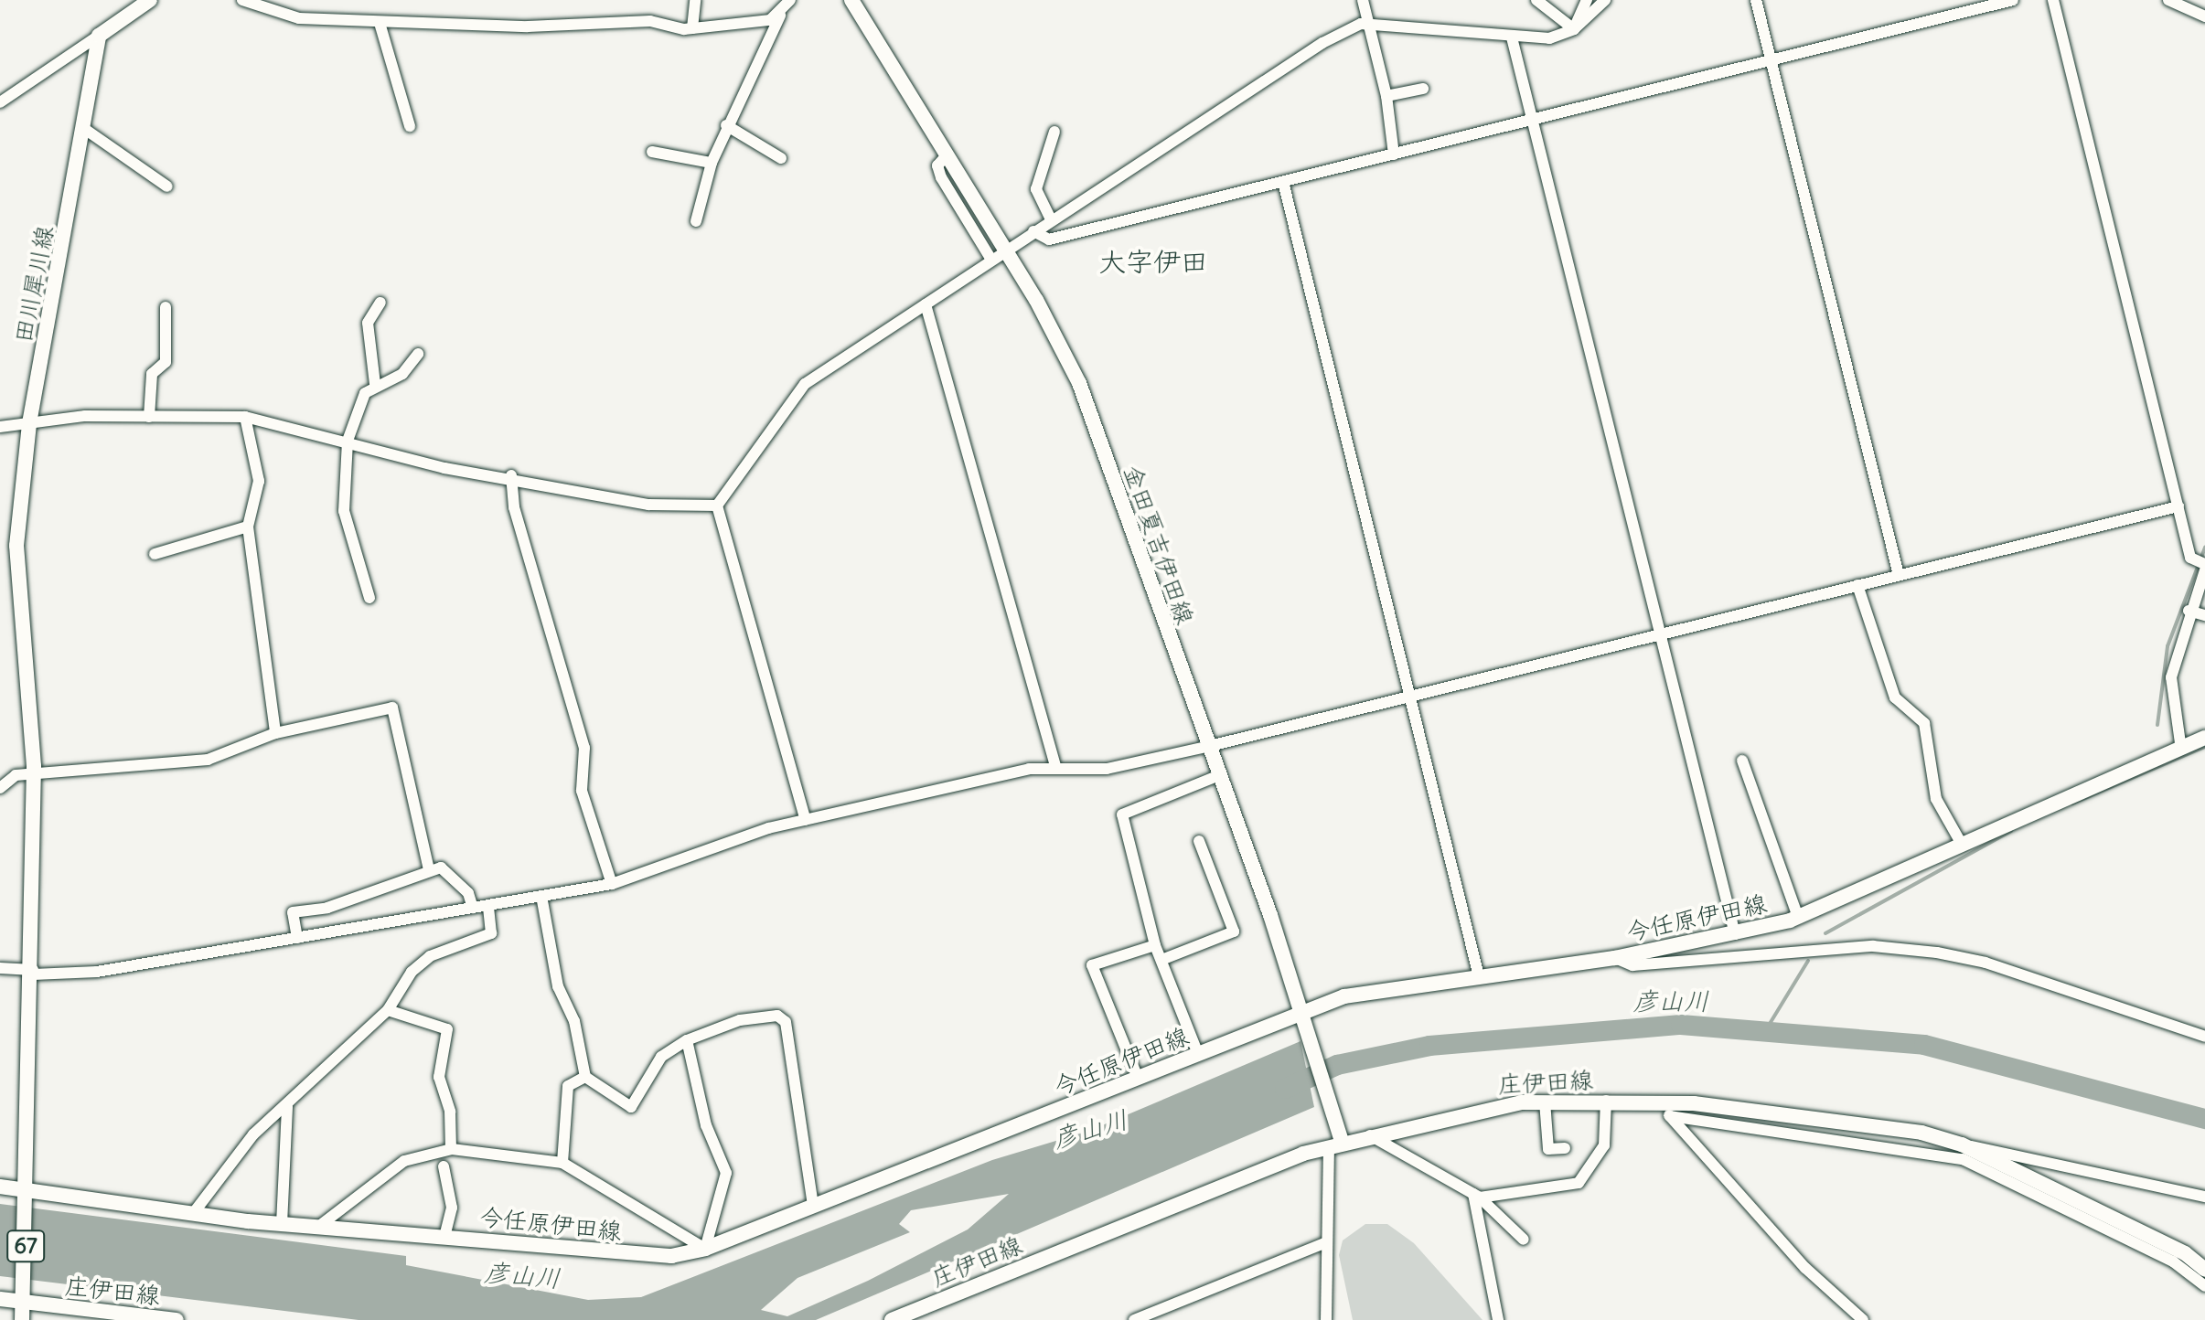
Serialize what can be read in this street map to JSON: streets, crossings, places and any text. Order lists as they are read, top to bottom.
{
  "streets": {
    "main road": [
      "田川犀川線",
      "金田夏吉伊田線",
      "今任原伊田線",
      "庄伊田線",
      "67"
    ]
  },
  "crossings": [
    ["田川犀川線", "今任原伊田線"],
    ["田川犀川線", "67"],
    ["金田夏吉伊田線", "今任原伊田線"],
    ["金田夏吉伊田線", "庄伊田線"],
    ["今任原伊田線", "67"],
    ["庄伊田線", "67"]
  ],
  "districts": ["大字伊田"],
  "water": ["彦山川"]
}
